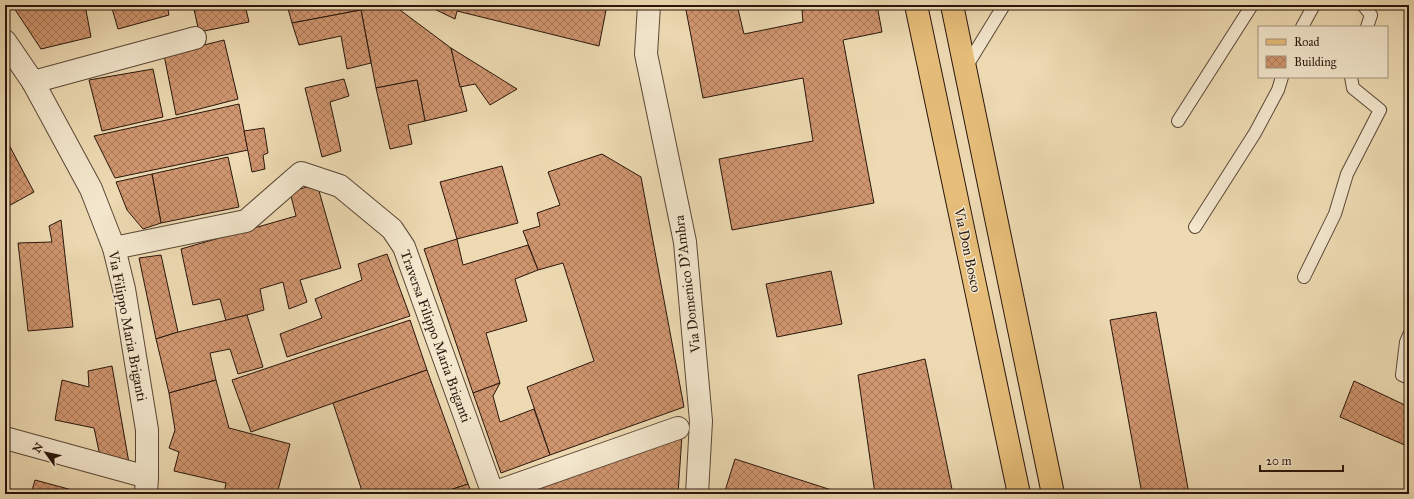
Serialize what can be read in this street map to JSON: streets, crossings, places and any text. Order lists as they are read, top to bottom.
{
  "streets": {
    "main road": ["Via Don Bosco"],
    "street": ["Via Domenico D'Ambra", "Via Filippo Maria Briganti", "Traversa Filippo Maria Briganti"]
  },
  "crossings": [
    ["Via Filippo Maria Briganti", "Traversa Filippo Maria Briganti"]
  ],
  "legend": ["Road", "Building"],
  "scale_bar": "20 m",
  "north": "top left"
}
